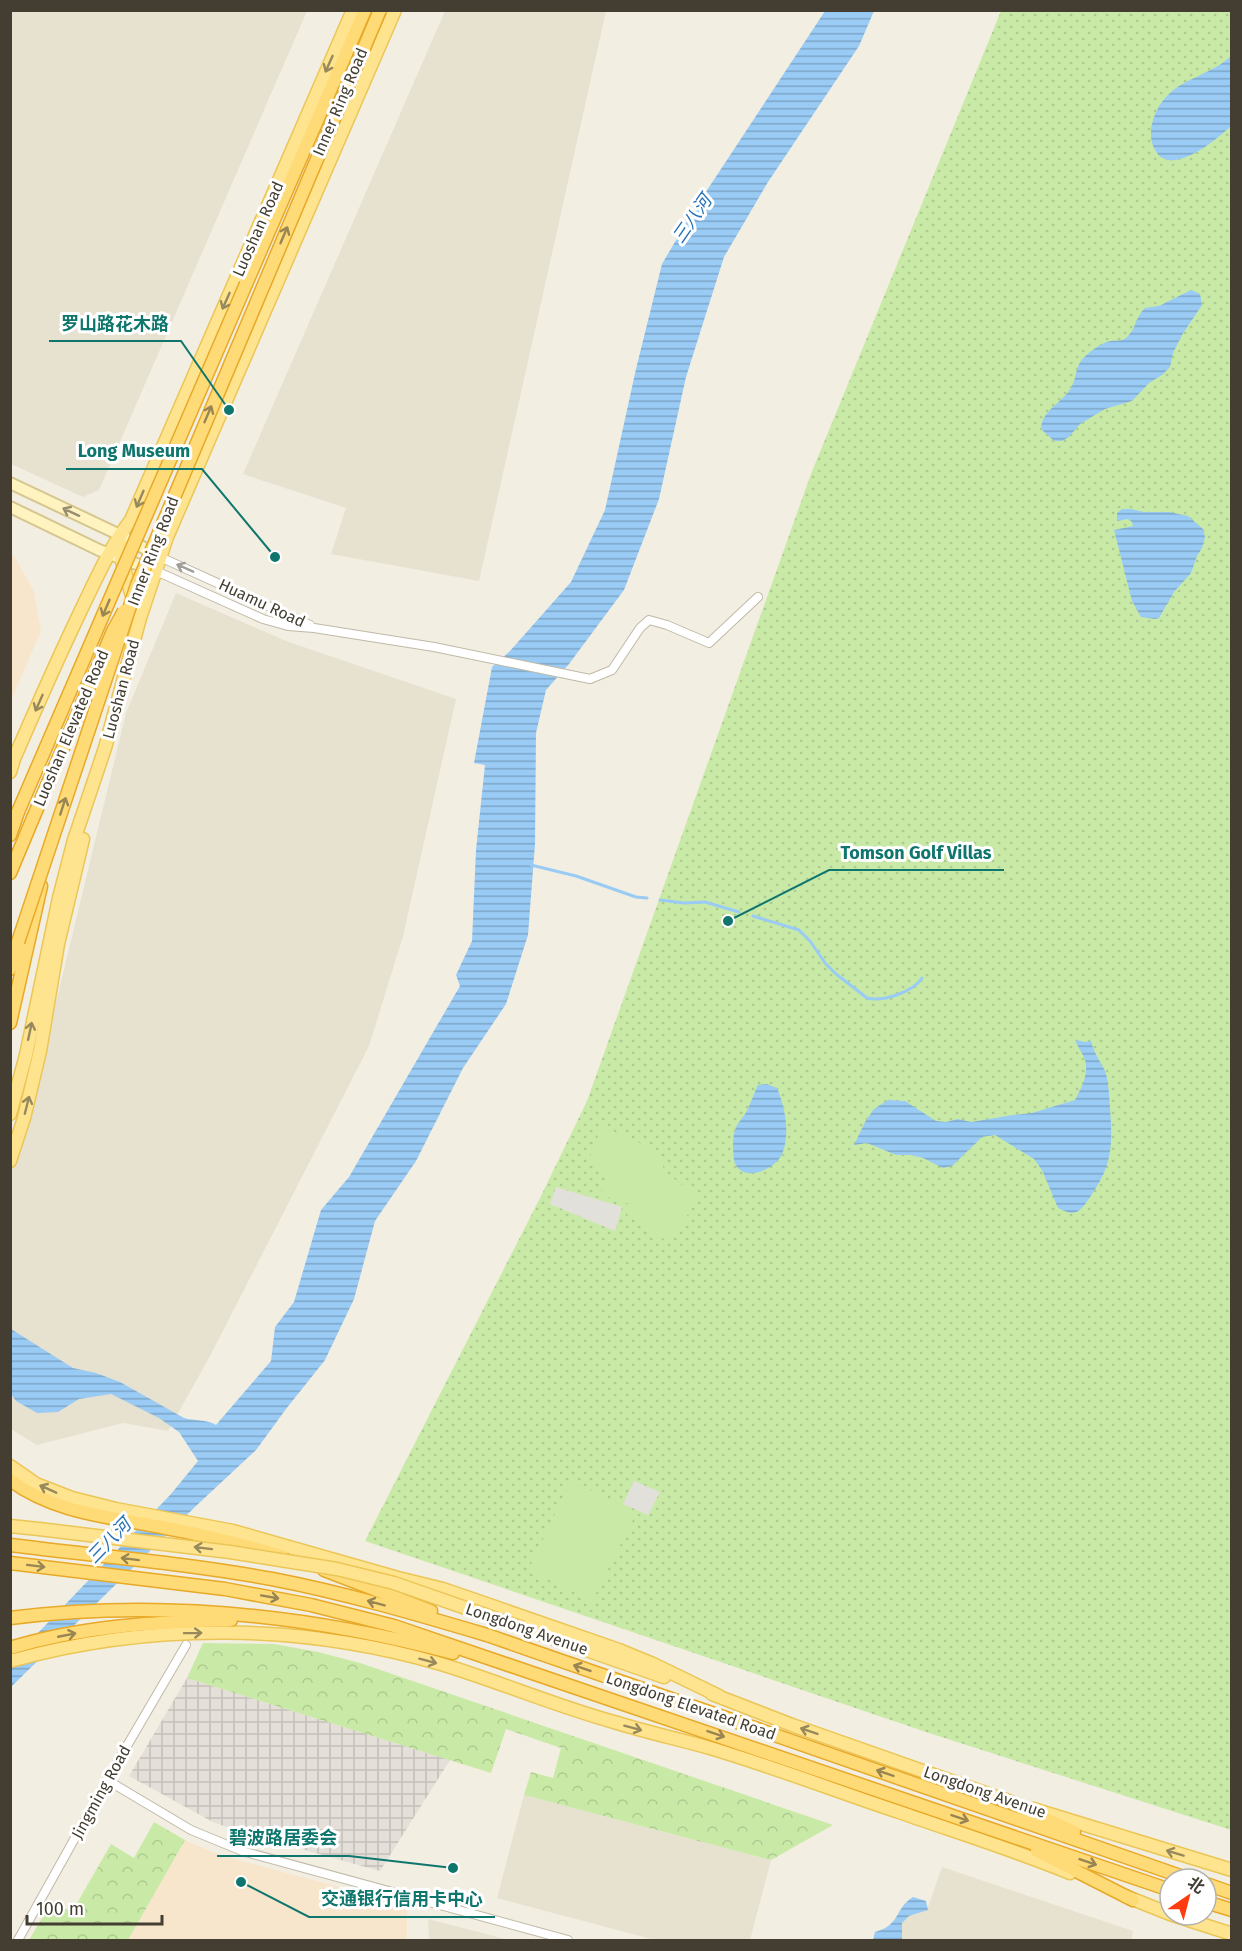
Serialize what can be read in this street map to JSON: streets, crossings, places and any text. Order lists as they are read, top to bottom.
{
  "streets": {
    "highway": ["Inner Ring Road", "Luoshan Elevated Road", "Longdong Elevated Road"],
    "main road": ["Luoshan Road", "Huamu Road", "Longdong Avenue"],
    "street": ["Jingming Road"]
  },
  "crossings": [
    ["Inner Ring Road", "Luoshan Elevated Road"],
    ["Luoshan Road", "Huamu Road"]
  ],
  "water": ["三八河"],
  "places": [
    "罗山路花木路",
    "Long Museum",
    "Tomson Golf Villas",
    "碧波路居委会",
    "交通银行信用卡中心"
  ],
  "scale_bar": "100 m",
  "north": "top right"
}
